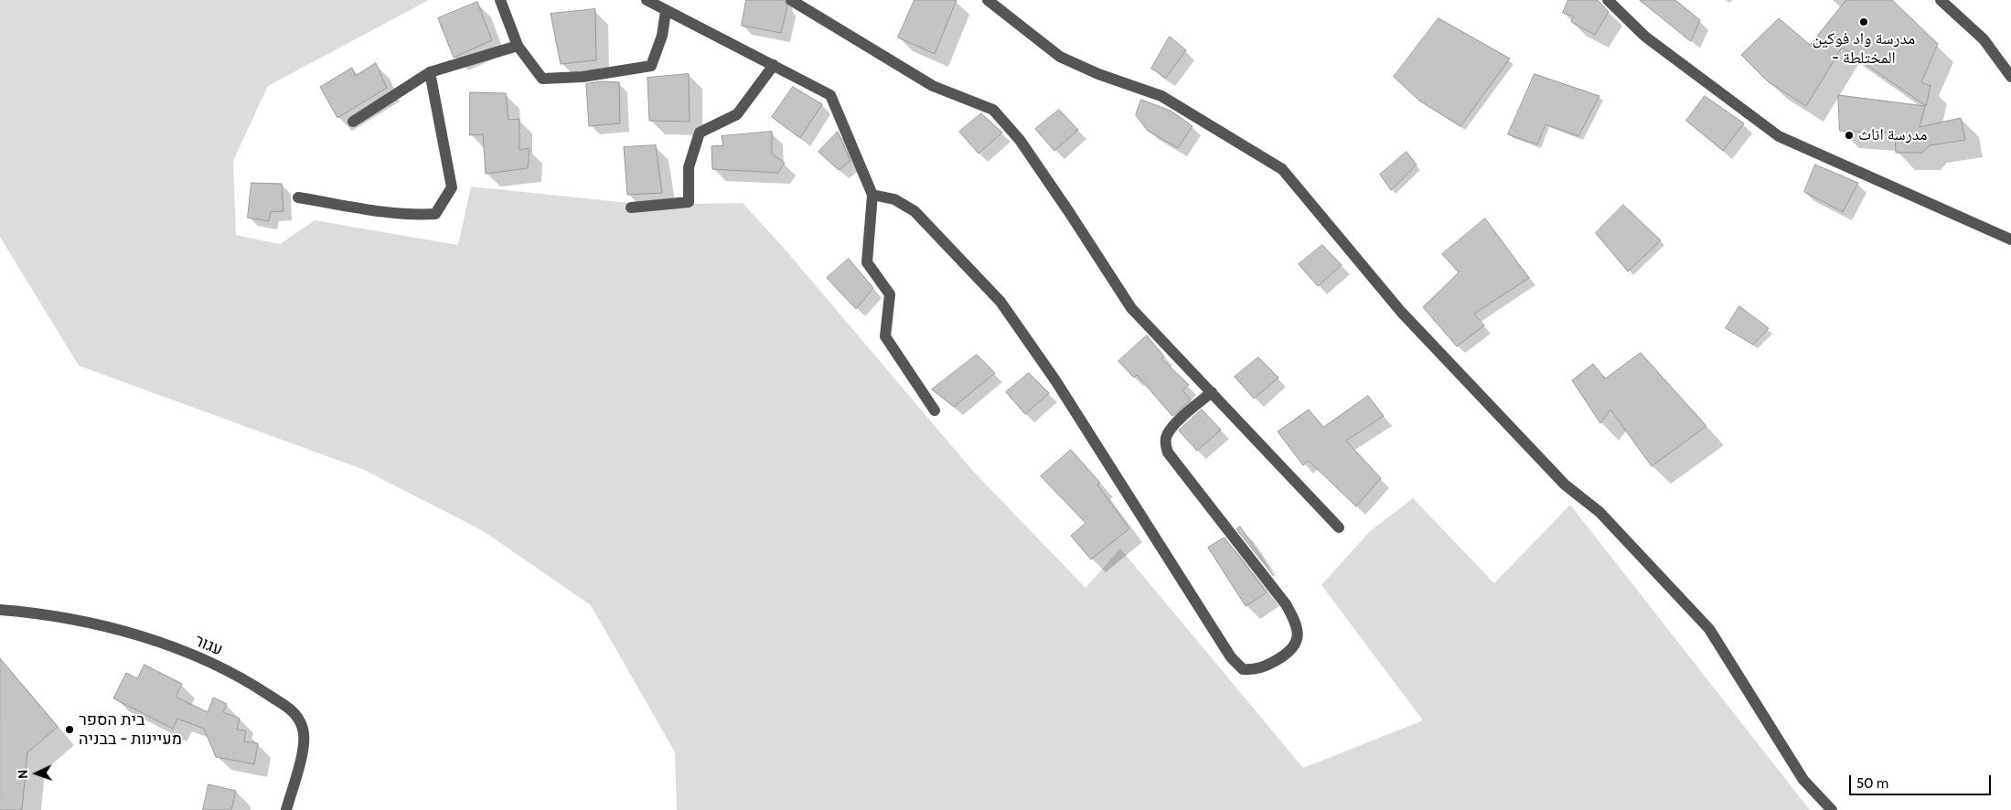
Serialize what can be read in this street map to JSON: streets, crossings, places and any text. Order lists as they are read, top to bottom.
{
  "streets": {
    "street": ["עגור"]
  },
  "places": ["مدرسة واد فوكين - المختلطة", "مدرسة اناث", "בית הספר מעיינות - בבניה"],
  "scale_bar": "50 m",
  "north": "left"
}
